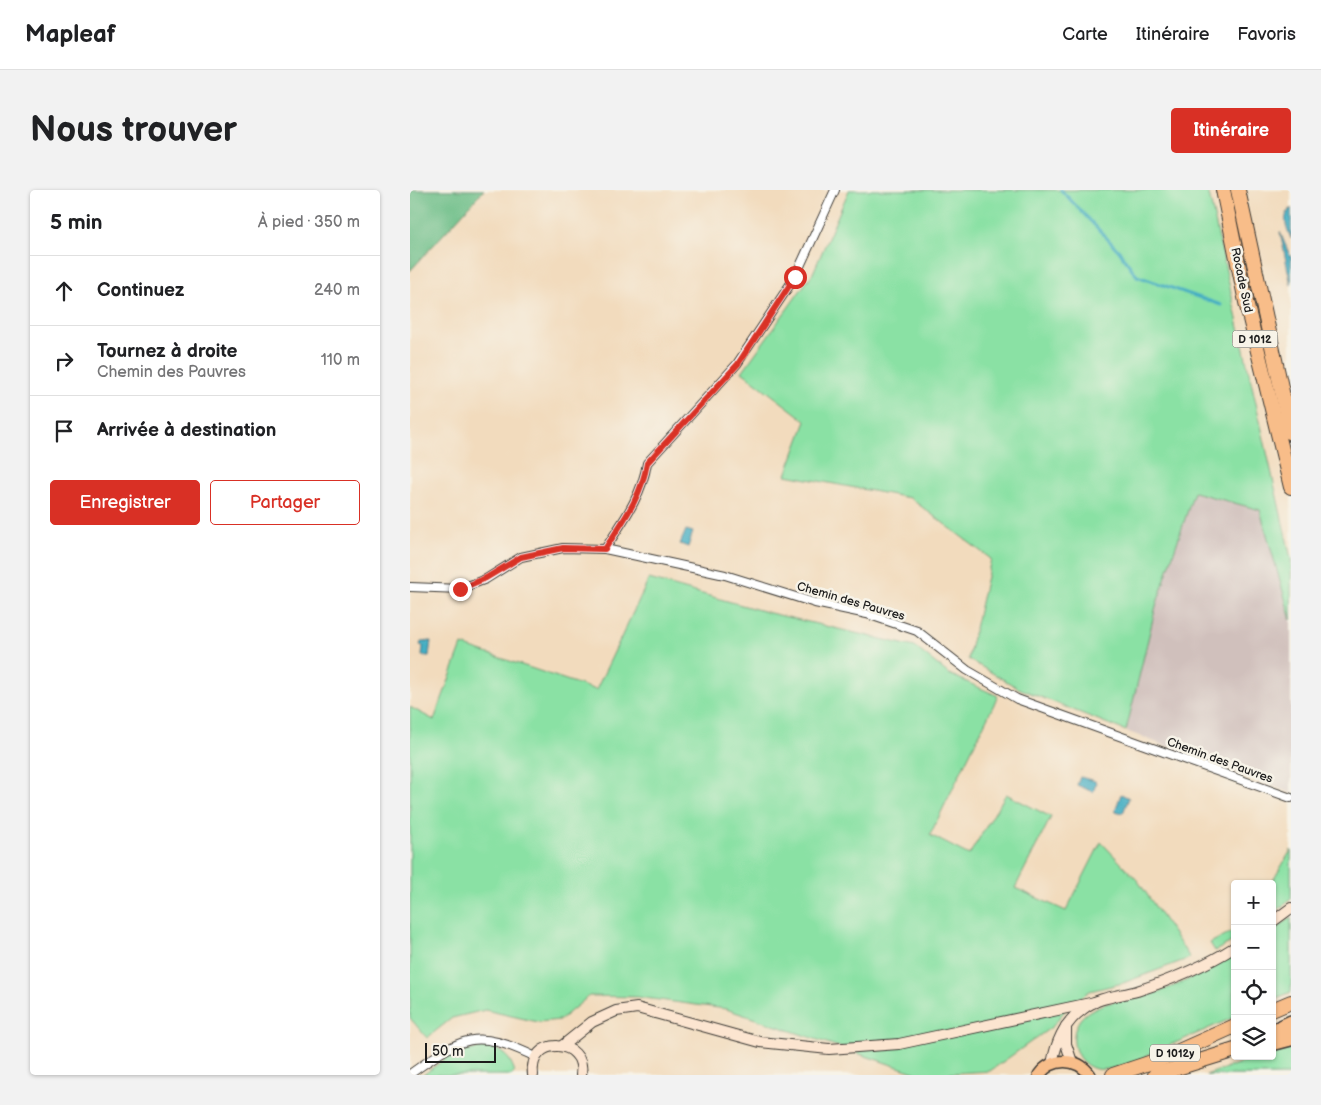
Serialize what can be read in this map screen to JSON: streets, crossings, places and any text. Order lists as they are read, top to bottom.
{
  "streets": {
    "highway": ["Rocade Sud", "D 1012", "D 1012y"],
    "street": ["Chemin des Pauvres"]
  },
  "scale_bar": "50 m",
  "page": {
    "header": "Mapleaf",
    "nav": ["Carte", "Itinéraire", "Favoris"],
    "buttons": [
      "Itinéraire",
      ["Enregistrer", "Partager"]
    ],
    "title": "Nous trouver",
    "heading": ["5 min", "À pied · 350 m"],
    "list": [
      ["Continuez", "240 m"],
      ["Tournez à droite", "Chemin des Pauvres", "110 m"],
      "Arrivée à destination"
    ],
    "map_buttons": ["+", "−"],
    "scale": "50 m"
  }
}
